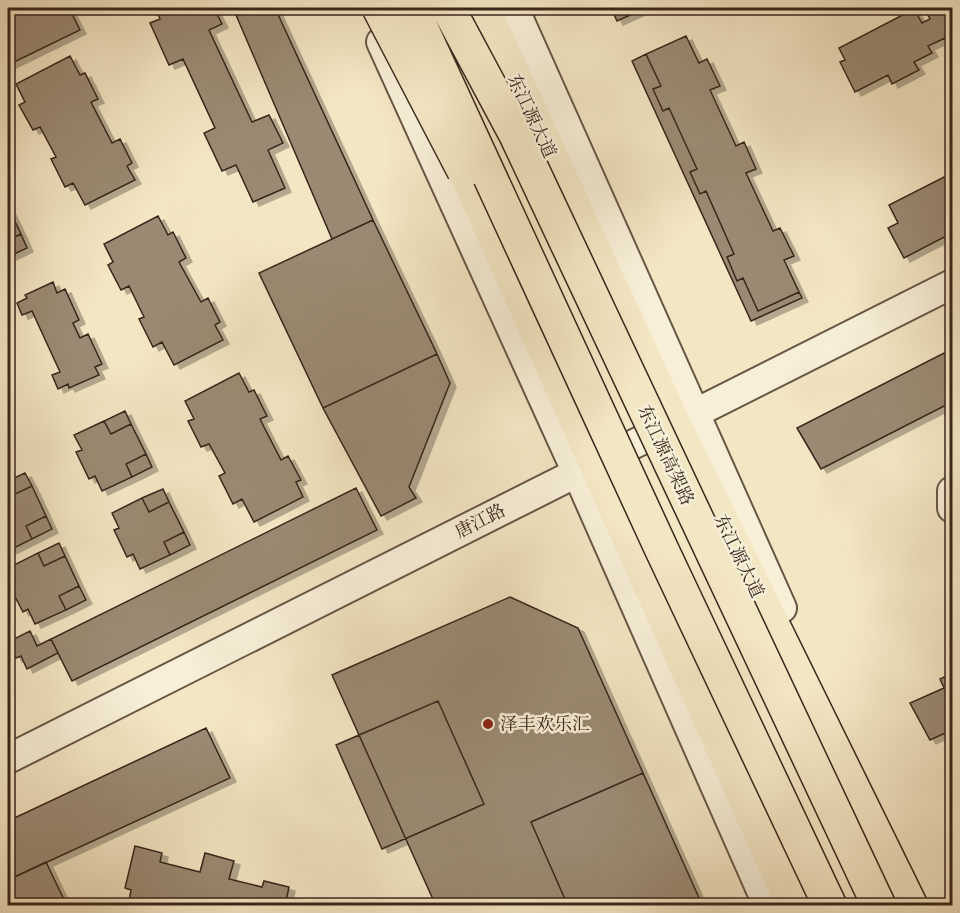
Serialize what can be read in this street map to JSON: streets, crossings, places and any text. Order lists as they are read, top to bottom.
{
  "streets": {
    "main road": ["东江源大道", "东江源高架路"],
    "street": ["唐江路"]
  },
  "crossings": [
    ["东江源大道", "唐江路"]
  ],
  "places": ["泽丰欢乐汇"]
}
